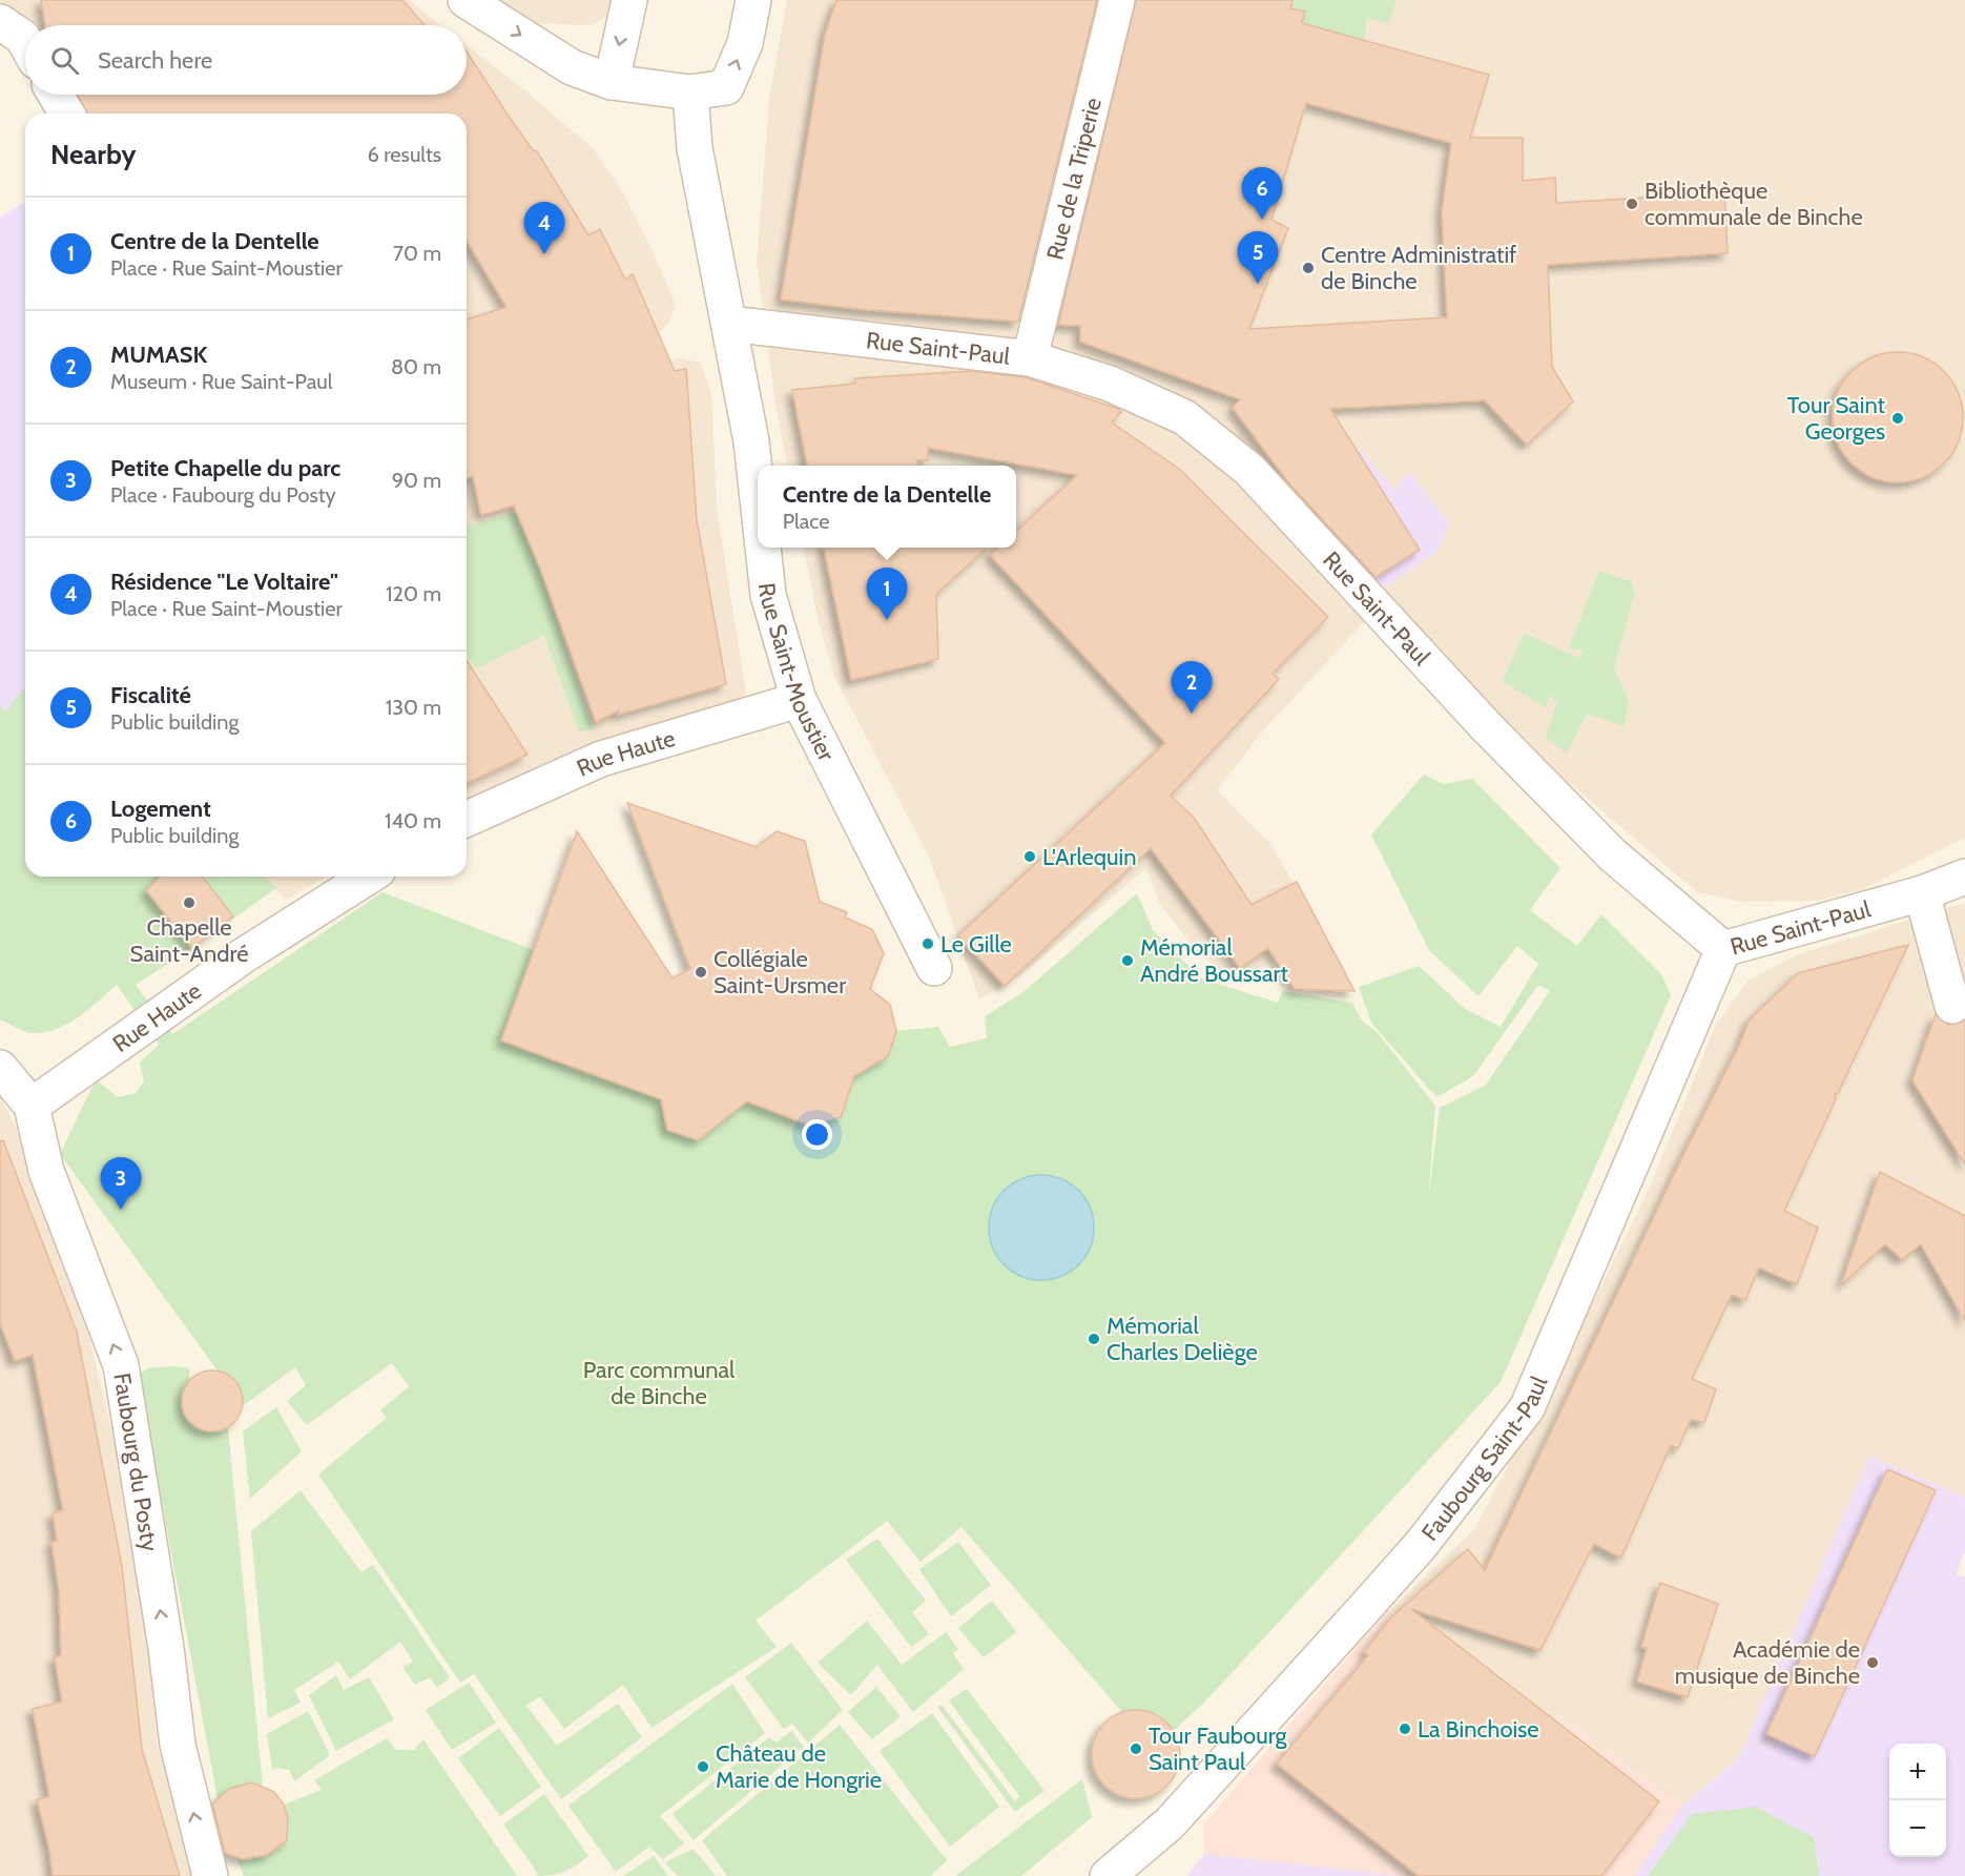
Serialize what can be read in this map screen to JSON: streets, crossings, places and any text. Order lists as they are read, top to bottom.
{
  "streets": {
    "street": [
      "Rue de la Triperie",
      "Rue Saint-Paul",
      "Rue Saint-Moustier",
      "Rue Haute",
      "Faubourg Saint-Paul",
      "Faubourg du Posty"
    ]
  },
  "crossings": [
    ["Rue de la Triperie", "Rue Saint-Paul"],
    ["Rue Saint-Paul", "Rue Saint-Moustier"],
    ["Rue Saint-Paul", "Faubourg Saint-Paul"],
    ["Rue Saint-Moustier", "Rue Haute"],
    ["Rue Haute", "Faubourg du Posty"]
  ],
  "one_way": ["Faubourg du Posty"],
  "parks": ["Parc communal de Binche"],
  "places": [
    "Bibliothèque communale de Binche",
    "Centre Administratif de Binche",
    "Tour Saint Georges",
    "L'Arlequin",
    "Chapelle Saint-André",
    "Le Gille",
    "Mémorial André Boussart",
    "Collégiale Saint-Ursmer",
    "Mémorial Charles Deliège",
    "Académie de musique de Binche",
    "La Binchoise",
    "Tour Faubourg Saint Paul",
    "Château de Marie de Hongrie"
  ],
  "page": {
    "search": "Search here",
    "heading": ["Nearby", "6 results"],
    "pins": [
      "6",
      "4",
      "5",
      "1",
      "2",
      "3"
    ],
    "list": [
      {
        "mark": "1",
        "name": "Centre de la Dentelle",
        "note": "Place · Rue Saint-Moustier",
        "value": "70 m"
      },
      {
        "mark": "2",
        "name": "MUMASK",
        "note": "Museum · Rue Saint-Paul",
        "value": "80 m"
      },
      {
        "mark": "3",
        "name": "Petite Chapelle du parc",
        "note": "Place · Faubourg du Posty",
        "value": "90 m"
      },
      {
        "mark": "4",
        "name": "Résidence \"Le Voltaire\"",
        "note": "Place · Rue Saint-Moustier",
        "value": "120 m"
      },
      {
        "mark": "5",
        "name": "Fiscalité",
        "note": "Public building",
        "value": "130 m"
      },
      {
        "mark": "6",
        "name": "Logement",
        "note": "Public building",
        "value": "140 m"
      }
    ],
    "popup": ["Centre de la Dentelle", "Place"],
    "map_buttons": ["+", "−"]
  }
}
